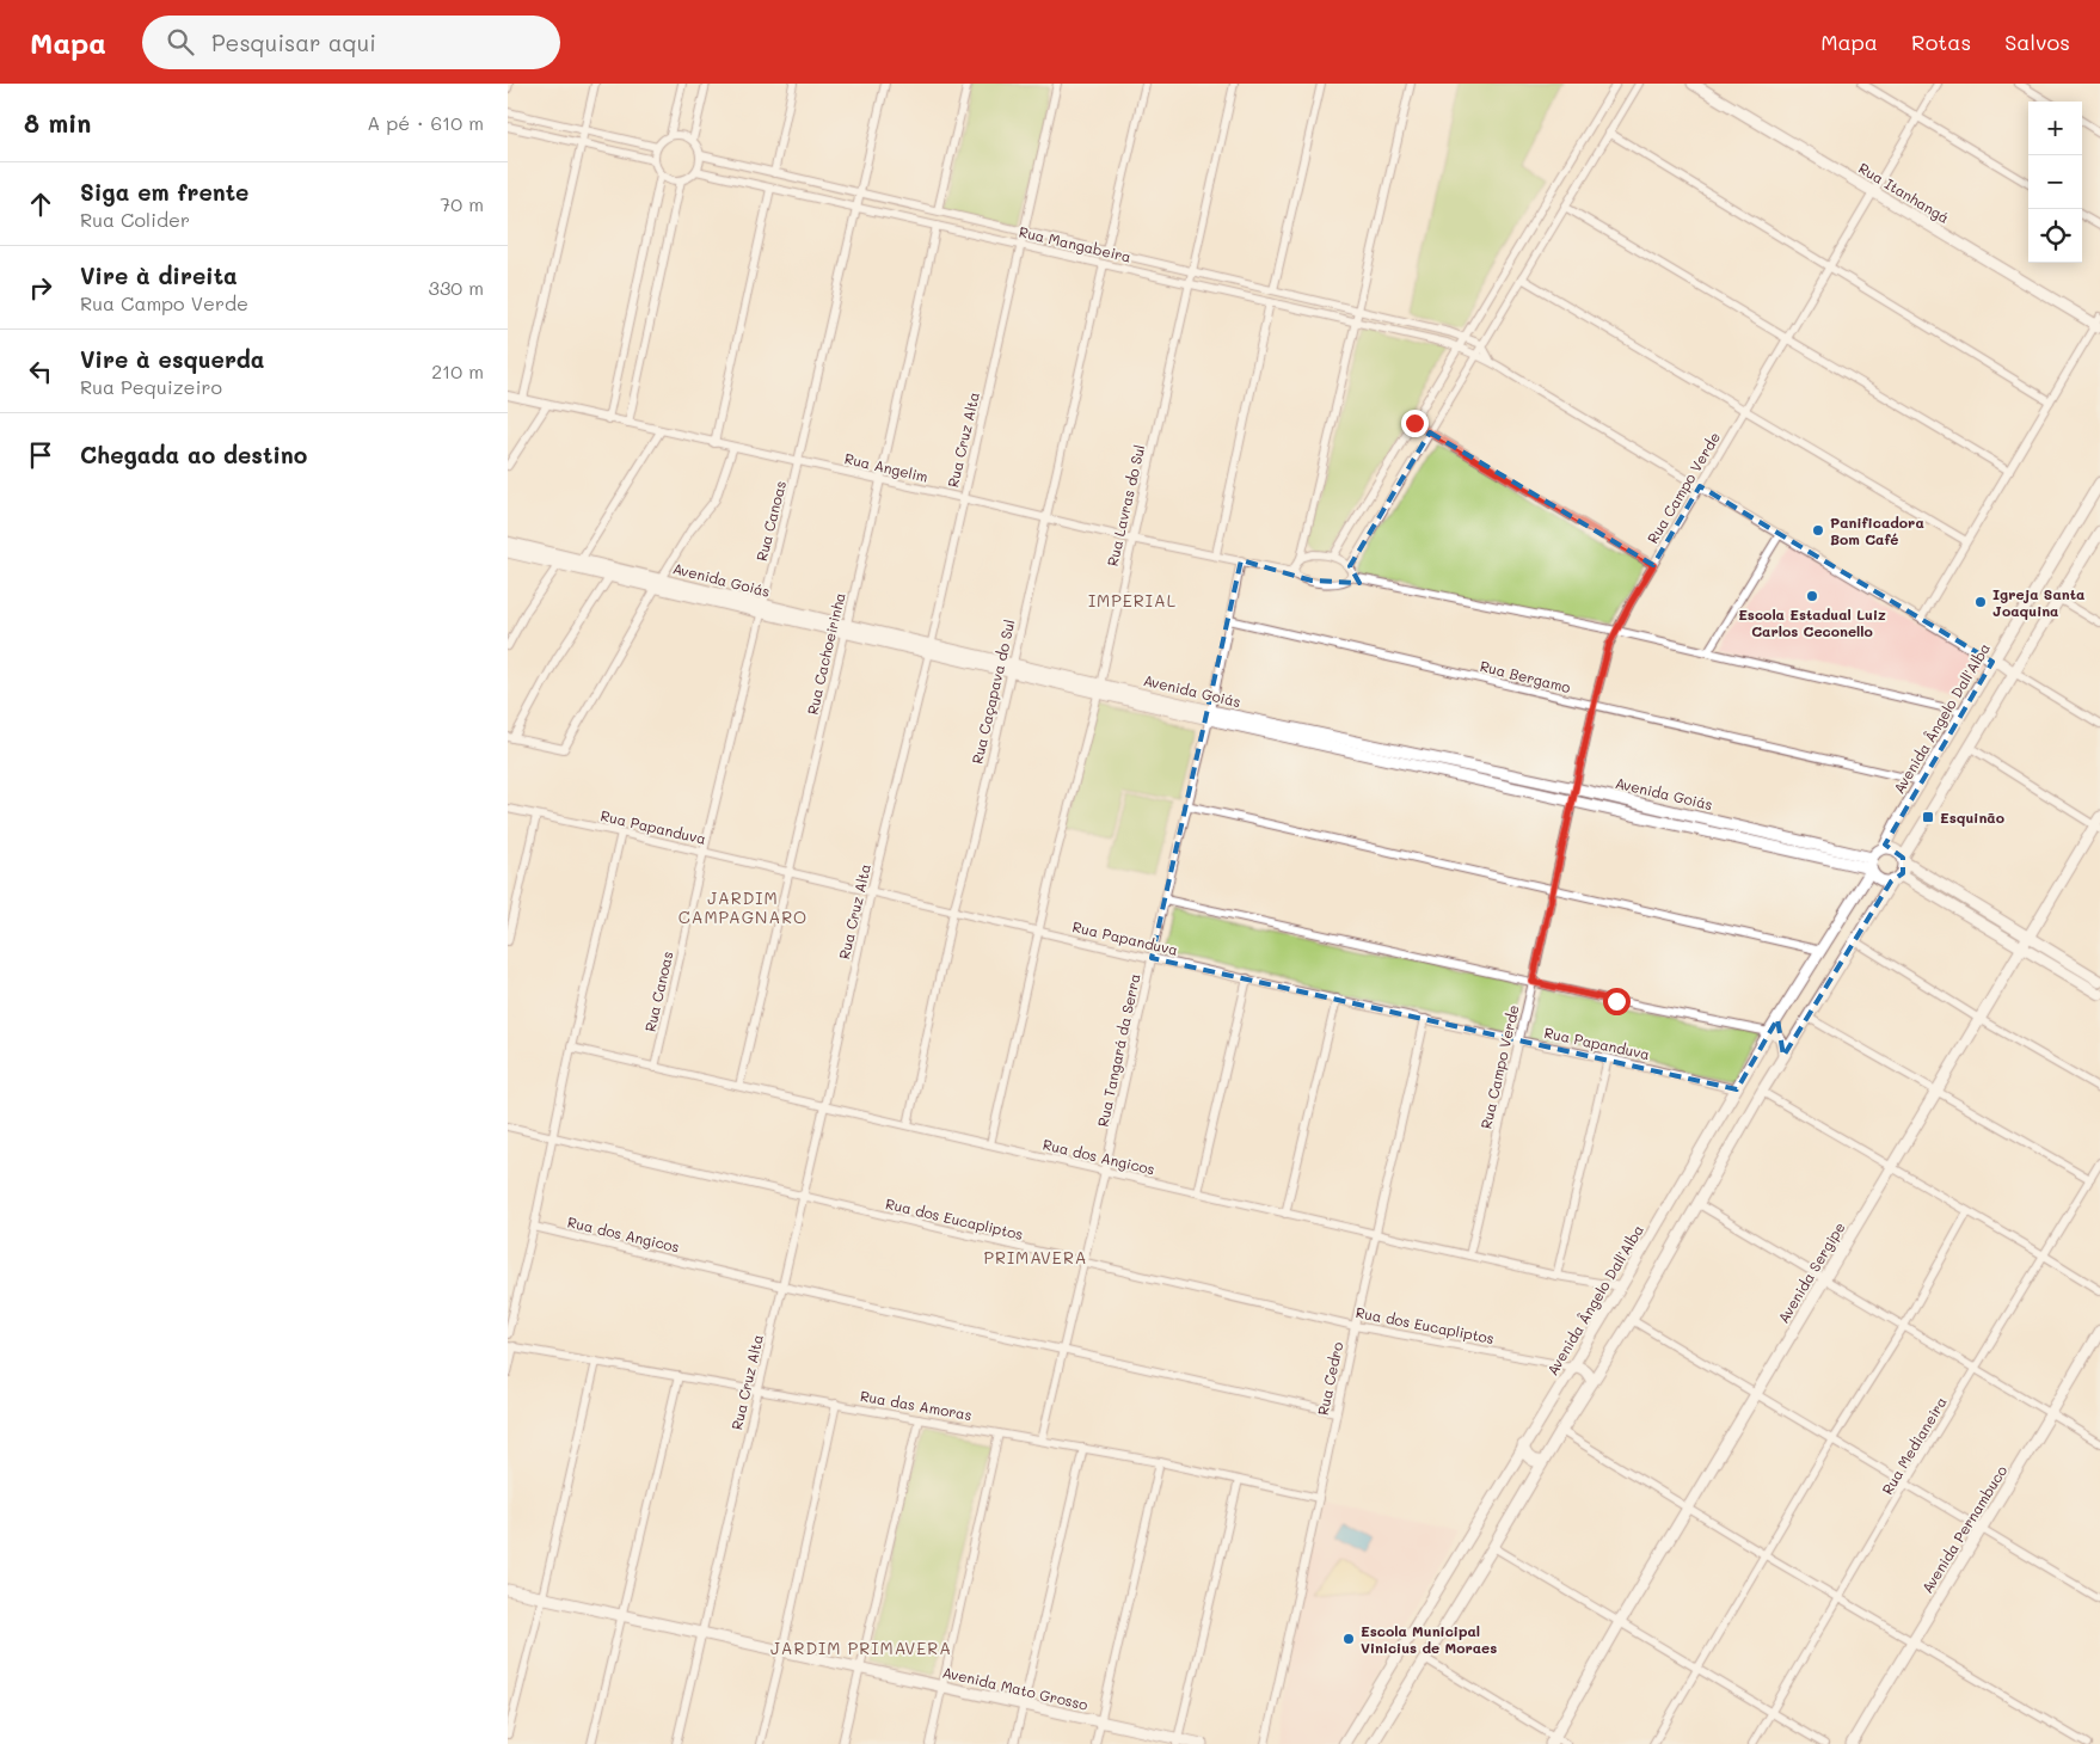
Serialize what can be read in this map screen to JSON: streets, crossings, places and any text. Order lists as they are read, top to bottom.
{
  "streets": {
    "street": [
      "Rua Itanhangá",
      "Rua Mangabeira",
      "Rua Cruz Alta",
      "Rua Angelim",
      "Rua Campo Verde",
      "Rua Lavras do Sul",
      "Rua Canoas",
      "Avenida Goiás",
      "Rua Cachoeirinha",
      "Rua Bergamo",
      "Rua Caçapava do Sul",
      "Avenida Ângelo Dall'Alba",
      "Rua Papanduva",
      "Rua Tangará da Serra",
      "Rua dos Angicos",
      "Rua dos Eucapliptos",
      "Avenida Sergipe",
      "Rua Cedro",
      "Rua das Amoras",
      "Rua Medianeira",
      "Avenida Pernambuco",
      "Avenida Mato Grosso"
    ]
  },
  "crossings": [
    ["Rua Itanhangá", "Rua Campo Verde"],
    ["Rua Mangabeira", "Rua Cruz Alta"],
    ["Rua Mangabeira", "Rua Lavras do Sul"],
    ["Rua Mangabeira", "Rua Canoas"],
    ["Rua Mangabeira", "Rua Cachoeirinha"],
    ["Rua Mangabeira", "Rua Caçapava do Sul"],
    ["Rua Cruz Alta", "Rua Angelim"],
    ["Rua Cruz Alta", "Avenida Goiás"],
    ["Rua Cruz Alta", "Rua Papanduva"],
    ["Rua Cruz Alta", "Rua dos Angicos"],
    ["Rua Cruz Alta", "Rua dos Eucapliptos"],
    ["Rua Cruz Alta", "Rua das Amoras"],
    ["Rua Cruz Alta", "Avenida Mato Grosso"],
    ["Rua Angelim", "Rua Lavras do Sul"],
    ["Rua Angelim", "Rua Canoas"],
    ["Rua Angelim", "Rua Cachoeirinha"],
    ["Rua Angelim", "Rua Caçapava do Sul"],
    ["Rua Angelim", "Rua Tangará da Serra"],
    ["Rua Campo Verde", "Avenida Goiás"],
    ["Rua Campo Verde", "Rua Bergamo"],
    ["Rua Campo Verde", "Rua Papanduva"],
    ["Rua Campo Verde", "Rua dos Angicos"],
    ["Rua Lavras do Sul", "Avenida Goiás"],
    ["Rua Lavras do Sul", "Rua Papanduva"],
    ["Rua Lavras do Sul", "Rua dos Angicos"],
    ["Rua Canoas", "Avenida Goiás"],
    ["Rua Canoas", "Rua Papanduva"],
    ["Rua Canoas", "Rua dos Angicos"],
    ["Avenida Goiás", "Rua Cachoeirinha"],
    ["Avenida Goiás", "Rua Caçapava do Sul"],
    ["Avenida Goiás", "Avenida Ângelo Dall'Alba"],
    ["Avenida Goiás", "Rua Tangará da Serra"],
    ["Rua Cachoeirinha", "Rua Papanduva"],
    ["Rua Cachoeirinha", "Rua dos Angicos"],
    ["Rua Bergamo", "Avenida Ângelo Dall'Alba"],
    ["Rua Bergamo", "Rua Tangará da Serra"],
    ["Rua Caçapava do Sul", "Rua Papanduva"],
    ["Rua Caçapava do Sul", "Rua dos Angicos"],
    ["Avenida Ângelo Dall'Alba", "Rua Papanduva"],
    ["Avenida Ângelo Dall'Alba", "Rua dos Angicos"],
    ["Avenida Ângelo Dall'Alba", "Rua dos Eucapliptos"],
    ["Rua Papanduva", "Rua Tangará da Serra"],
    ["Rua Papanduva", "Rua Cedro"],
    ["Rua Tangará da Serra", "Rua dos Angicos"],
    ["Rua Tangará da Serra", "Rua dos Eucapliptos"],
    ["Rua Tangará da Serra", "Rua das Amoras"],
    ["Rua dos Angicos", "Rua Cedro"],
    ["Rua dos Eucapliptos", "Rua Cedro"],
    ["Rua Cedro", "Rua das Amoras"]
  ],
  "districts": [
    "IMPERIAL",
    "JARDIM CAMPAGNARO",
    "PRIMAVERA",
    "JARDIM PRIMAVERA"
  ],
  "places": {
    "other": [
      "Panificadora Bom Café",
      "Escola Estadual Luiz Carlos Ceconello",
      "Igreja Santa Joaquina",
      "Escola Municipal Vinicius de Moraes"
    ],
    "transit": ["Esquinão"]
  },
  "page": {
    "header": "Mapa",
    "search": "Pesquisar aqui",
    "nav": ["Mapa", "Rotas", "Salvos"],
    "heading": ["8 min", "A pé · 610 m"],
    "map_buttons": ["+", "−"],
    "list": [
      ["Siga em frente", "Rua Colider", "70 m"],
      ["Vire à direita", "Rua Campo Verde", "330 m"],
      ["Vire à esquerda", "Rua Pequizeiro", "210 m"],
      "Chegada ao destino"
    ]
  }
}
